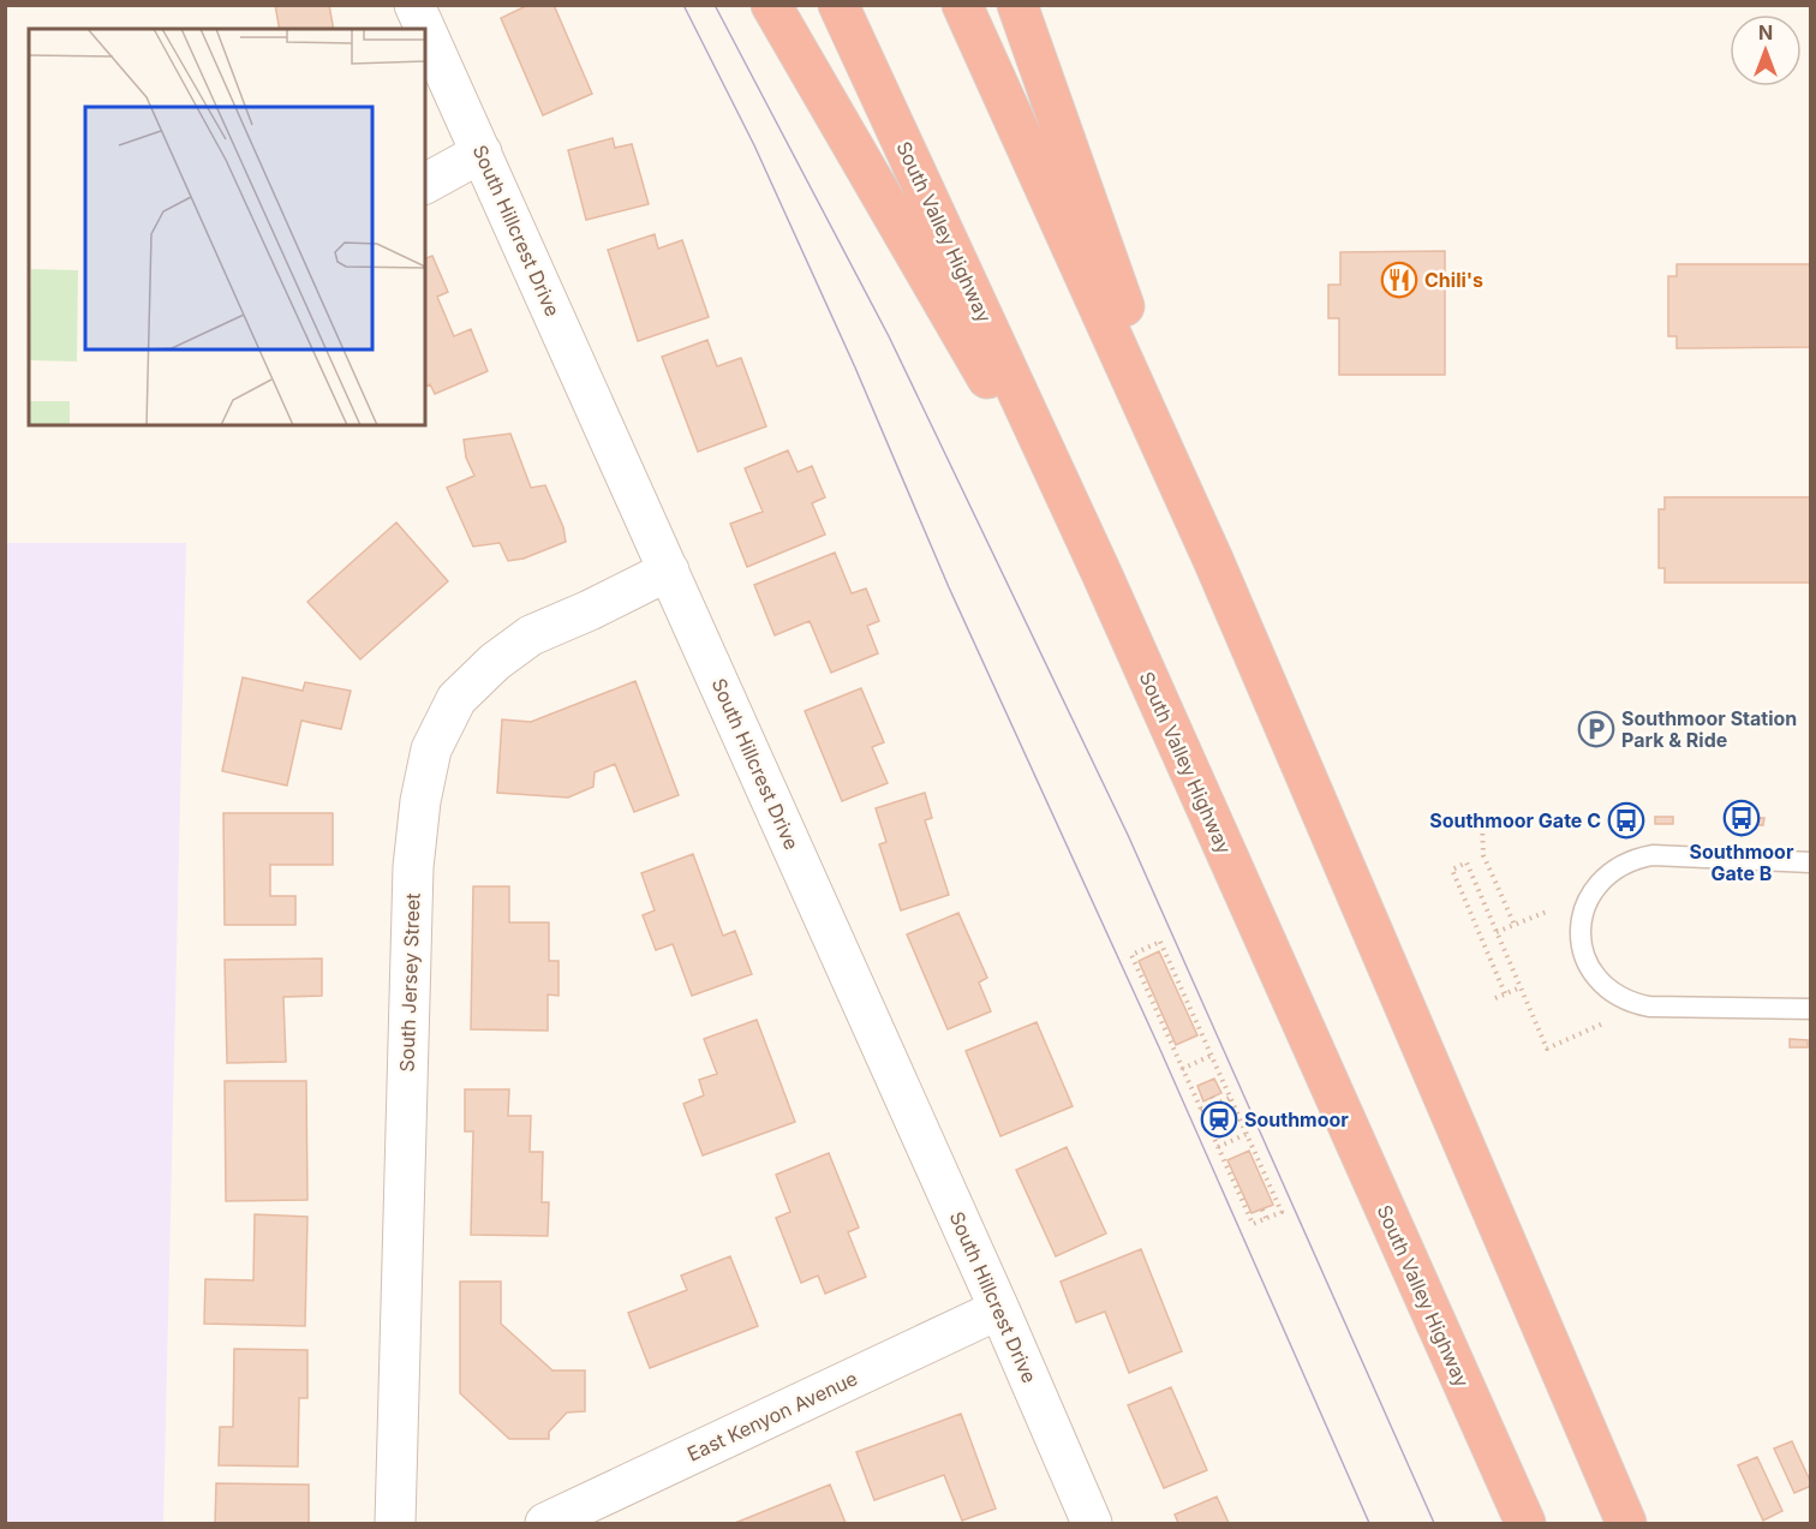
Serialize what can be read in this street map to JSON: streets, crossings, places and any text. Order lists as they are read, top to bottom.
{
  "streets": {
    "highway": ["South Valley Highway"],
    "street": ["South Hillcrest Drive", "South Jersey Street", "East Kenyon Avenue"]
  },
  "crossings": [
    ["South Hillcrest Drive", "South Jersey Street"],
    ["South Hillcrest Drive", "East Kenyon Avenue"]
  ],
  "places": {
    "restaurant": ["Chili's"],
    "parking": ["Southmoor Station Park & Ride"],
    "bus stop": ["Southmoor Gate B", "Southmoor Gate C"],
    "station": ["Southmoor"]
  },
  "north": "top"
}
